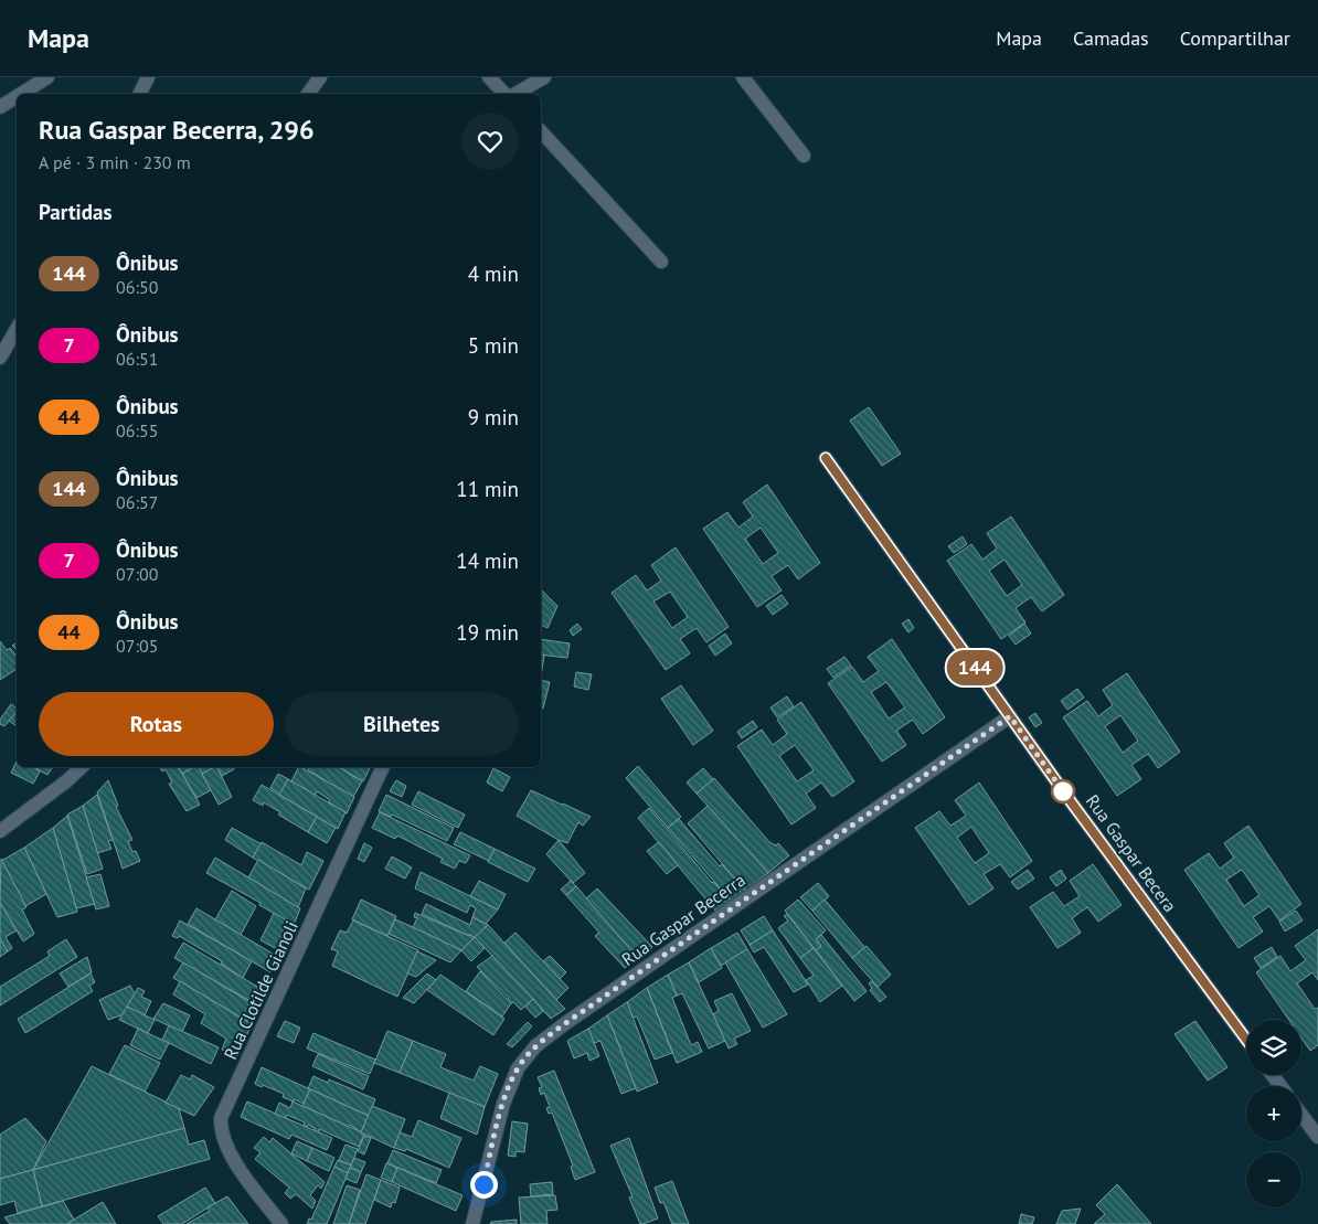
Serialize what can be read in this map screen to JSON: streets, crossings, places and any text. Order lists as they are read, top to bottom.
{
  "streets": {
    "street": ["Rua Gaspar Becera", "Rua Gaspar Becerra", "Rua Clotilde Gianoli"]
  },
  "crossings": [
    ["Rua Gaspar Becera", "Rua Gaspar Becerra"]
  ],
  "lines": ["bus line 144"],
  "page": {
    "header": "Mapa",
    "nav": ["Mapa", "Camadas", "Compartilhar"],
    "on_map": "144",
    "heading": [
      ["Rua Gaspar Becerra, 296", "A pé · 3 min · 230 m"],
      "Partidas"
    ],
    "list": [
      {
        "mark": "144",
        "name": "Ônibus",
        "note": "06:50",
        "value": "4 min"
      },
      {
        "mark": "7",
        "name": "Ônibus",
        "note": "06:51",
        "value": "5 min"
      },
      {
        "mark": "44",
        "name": "Ônibus",
        "note": "06:55",
        "value": "9 min"
      },
      {
        "mark": "144",
        "name": "Ônibus",
        "note": "06:57",
        "value": "11 min"
      },
      {
        "mark": "7",
        "name": "Ônibus",
        "note": "07:00",
        "value": "14 min"
      },
      {
        "mark": "44",
        "name": "Ônibus",
        "note": "07:05",
        "value": "19 min"
      }
    ],
    "buttons": ["Rotas", "Bilhetes"],
    "map_buttons": ["+", "−"]
  }
}
